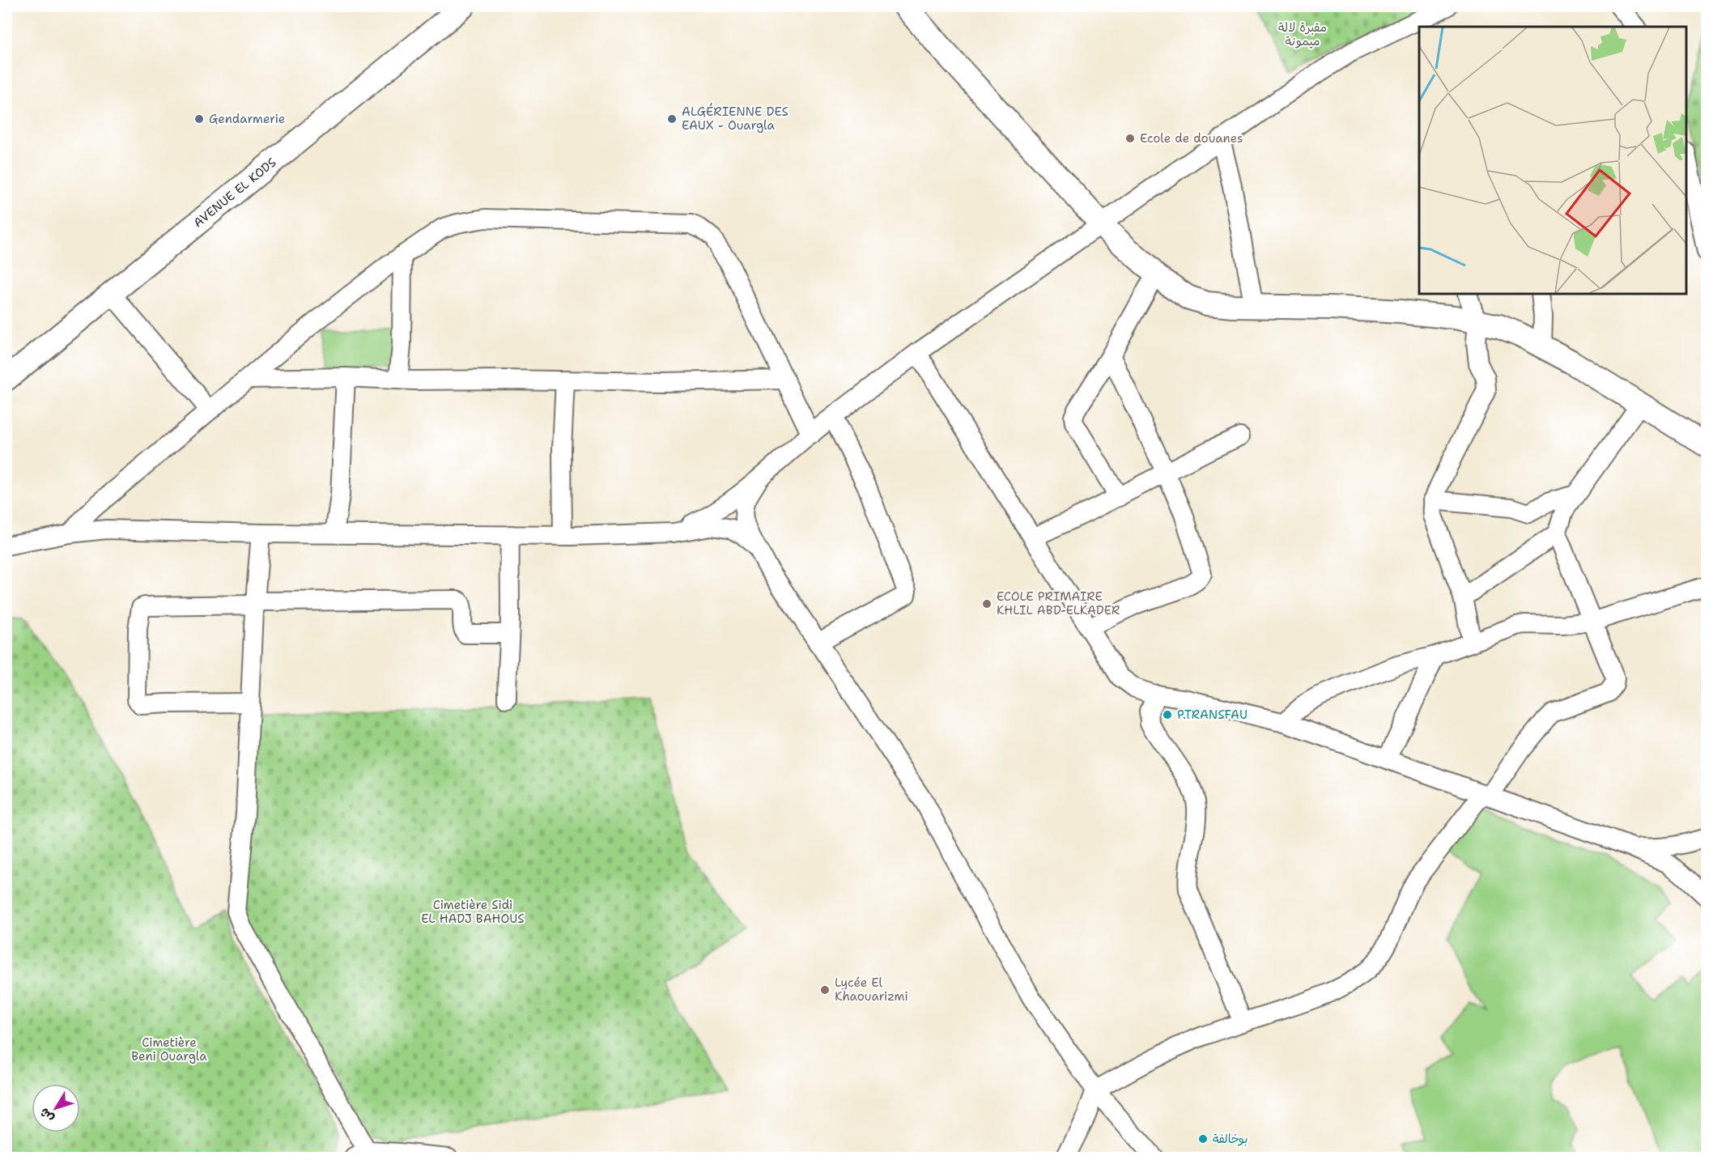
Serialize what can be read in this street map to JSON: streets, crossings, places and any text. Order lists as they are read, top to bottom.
{
  "streets": {
    "main road": ["AVENUE EL KODS"]
  },
  "parks": ["مقبرة لالة ميمونة", "Cimetière Sidi EL HADJ BAHOUS", "Cimetière Beni Ouargla"],
  "places": [
    "Gendarmerie",
    "ALGÉRIENNE DES EAUX - Ouargla",
    "Ecole de douanes",
    "ECOLE PRIMAIRE KHLIL ABD-ELKADER",
    "P.TRANSFAU",
    "Lycée El Khaouarizmi",
    "بوخالفة"
  ],
  "north": "bottom left"
}
